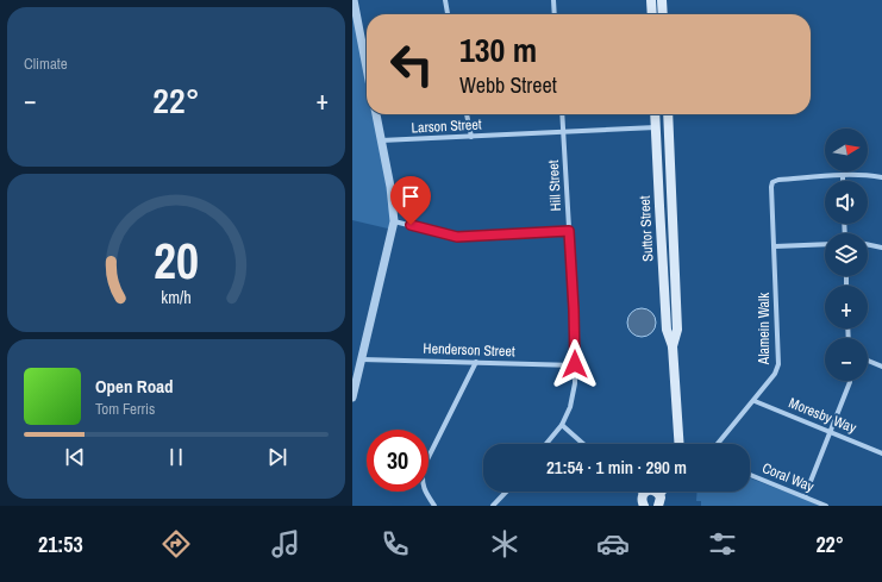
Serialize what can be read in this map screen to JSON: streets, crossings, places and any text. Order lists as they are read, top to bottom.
{
  "streets": {
    "main road": ["Suttor Street"],
    "street": [
      "Larson Street",
      "Hill Street",
      "Alamein Walk",
      "Henderson Street",
      "Moresby Way",
      "Coral Way"
    ]
  },
  "crossings": [
    ["Larson Street", "Hill Street"],
    ["Larson Street", "Suttor Street"],
    ["Hill Street", "Henderson Street"],
    ["Alamein Walk", "Moresby Way"]
  ],
  "north": "right",
  "page": {
    "tile": "Climate",
    "turn": ["130 m", "Webb Street"],
    "heat": ["−", "22°", "+"],
    "map_buttons": ["+", "−"],
    "song": ["Open Road", "Tom Ferris"],
    "limit": "30",
    "trip": "21:54 · 1 min · 290 m",
    "tabs": ["21:53", "22°"],
    "gauge": ["20", "km/h"]
  }
}
